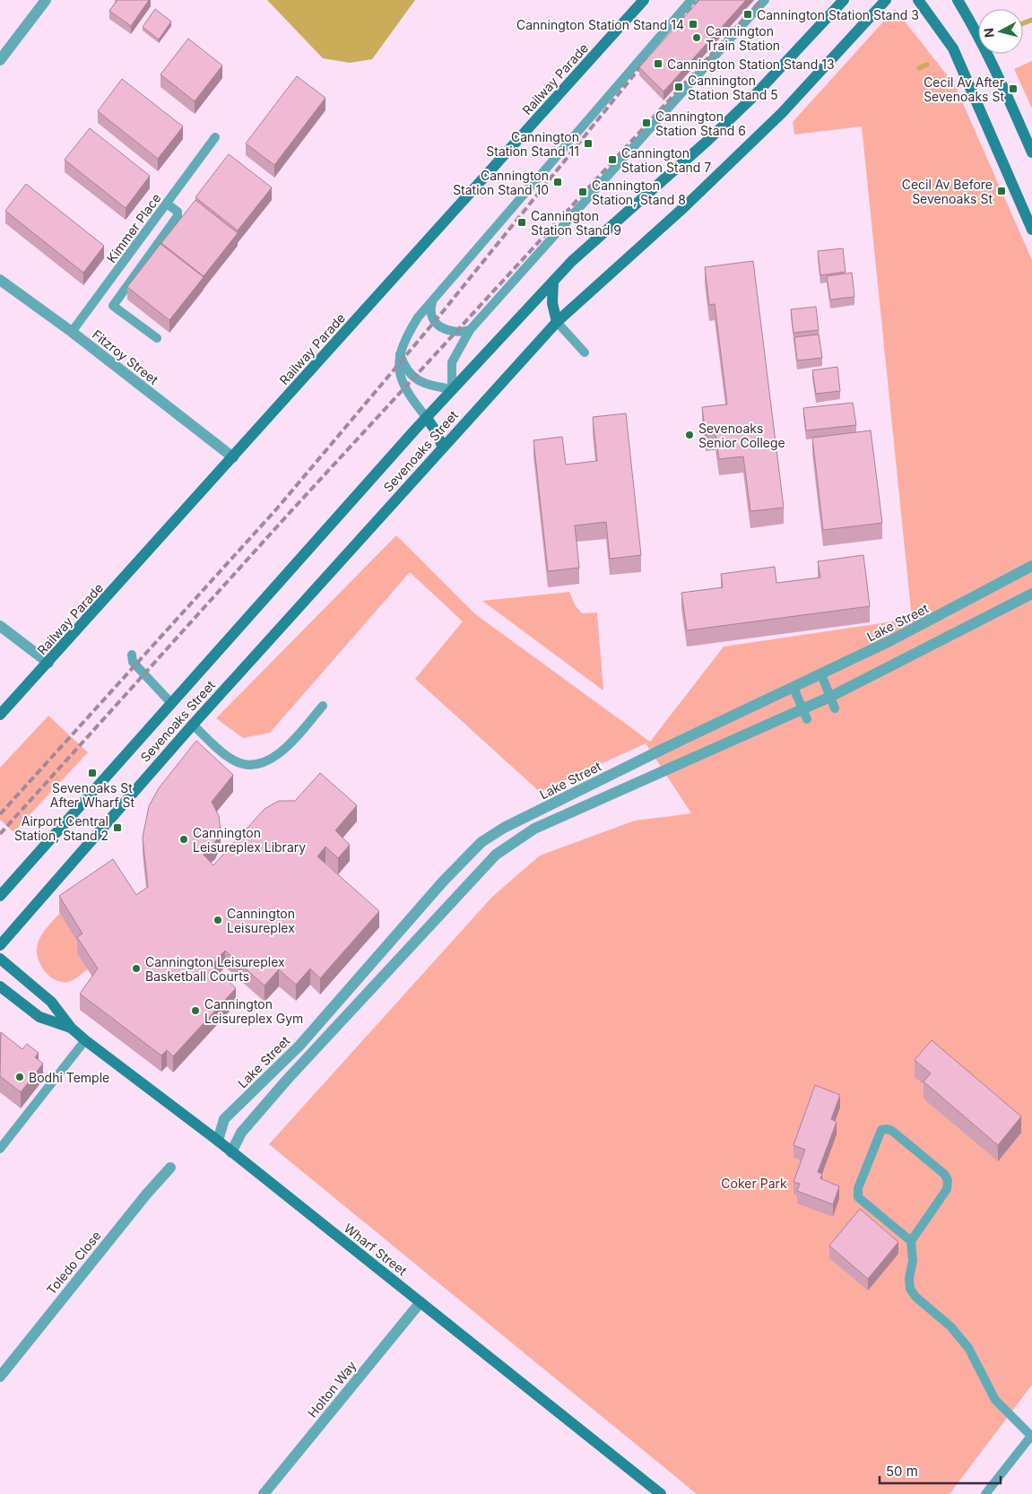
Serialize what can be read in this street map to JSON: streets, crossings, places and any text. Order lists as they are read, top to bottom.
{
  "streets": {
    "main road": ["Railway Parade", "Sevenoaks Street", "Wharf Street"],
    "street": [
      "Fitzroy Street",
      "Lake Street",
      "Toledo Close",
      "Holton Way"
    ],
    "lane": ["Kimmer Place"]
  },
  "crossings": [
    ["Railway Parade", "Fitzroy Street"],
    ["Kimmer Place", "Fitzroy Street"],
    ["Lake Street", "Wharf Street"],
    ["Wharf Street", "Holton Way"]
  ],
  "parks": ["Coker Park"],
  "places": {
    "transit": [
      "Cannington Station Stand 3",
      "Cannington Station Stand 14",
      "Cannington Station Stand 13",
      "Cannington Station Stand 5",
      "Cecil Av After Sevenoaks St",
      "Cannington Station Stand 6",
      "Cannington Station Stand 11",
      "Cannington Station Stand 7",
      "Cannington Station Stand 10",
      "Cecil Av Before Sevenoaks St",
      "Cannington Station, Stand 8",
      "Cannington Station Stand 9",
      "Sevenoaks St After Wharf St",
      "Airport Central Station, Stand 2"
    ],
    "other": [
      "Cannington Train Station",
      "Sevenoaks Senior College",
      "Cannington Leisureplex Library",
      "Cannington Leisureplex",
      "Cannington Leisureplex Basketball Courts",
      "Cannington Leisureplex Gym",
      "Bodhi Temple"
    ]
  },
  "scale_bar": "50 m",
  "north": "left"
}
